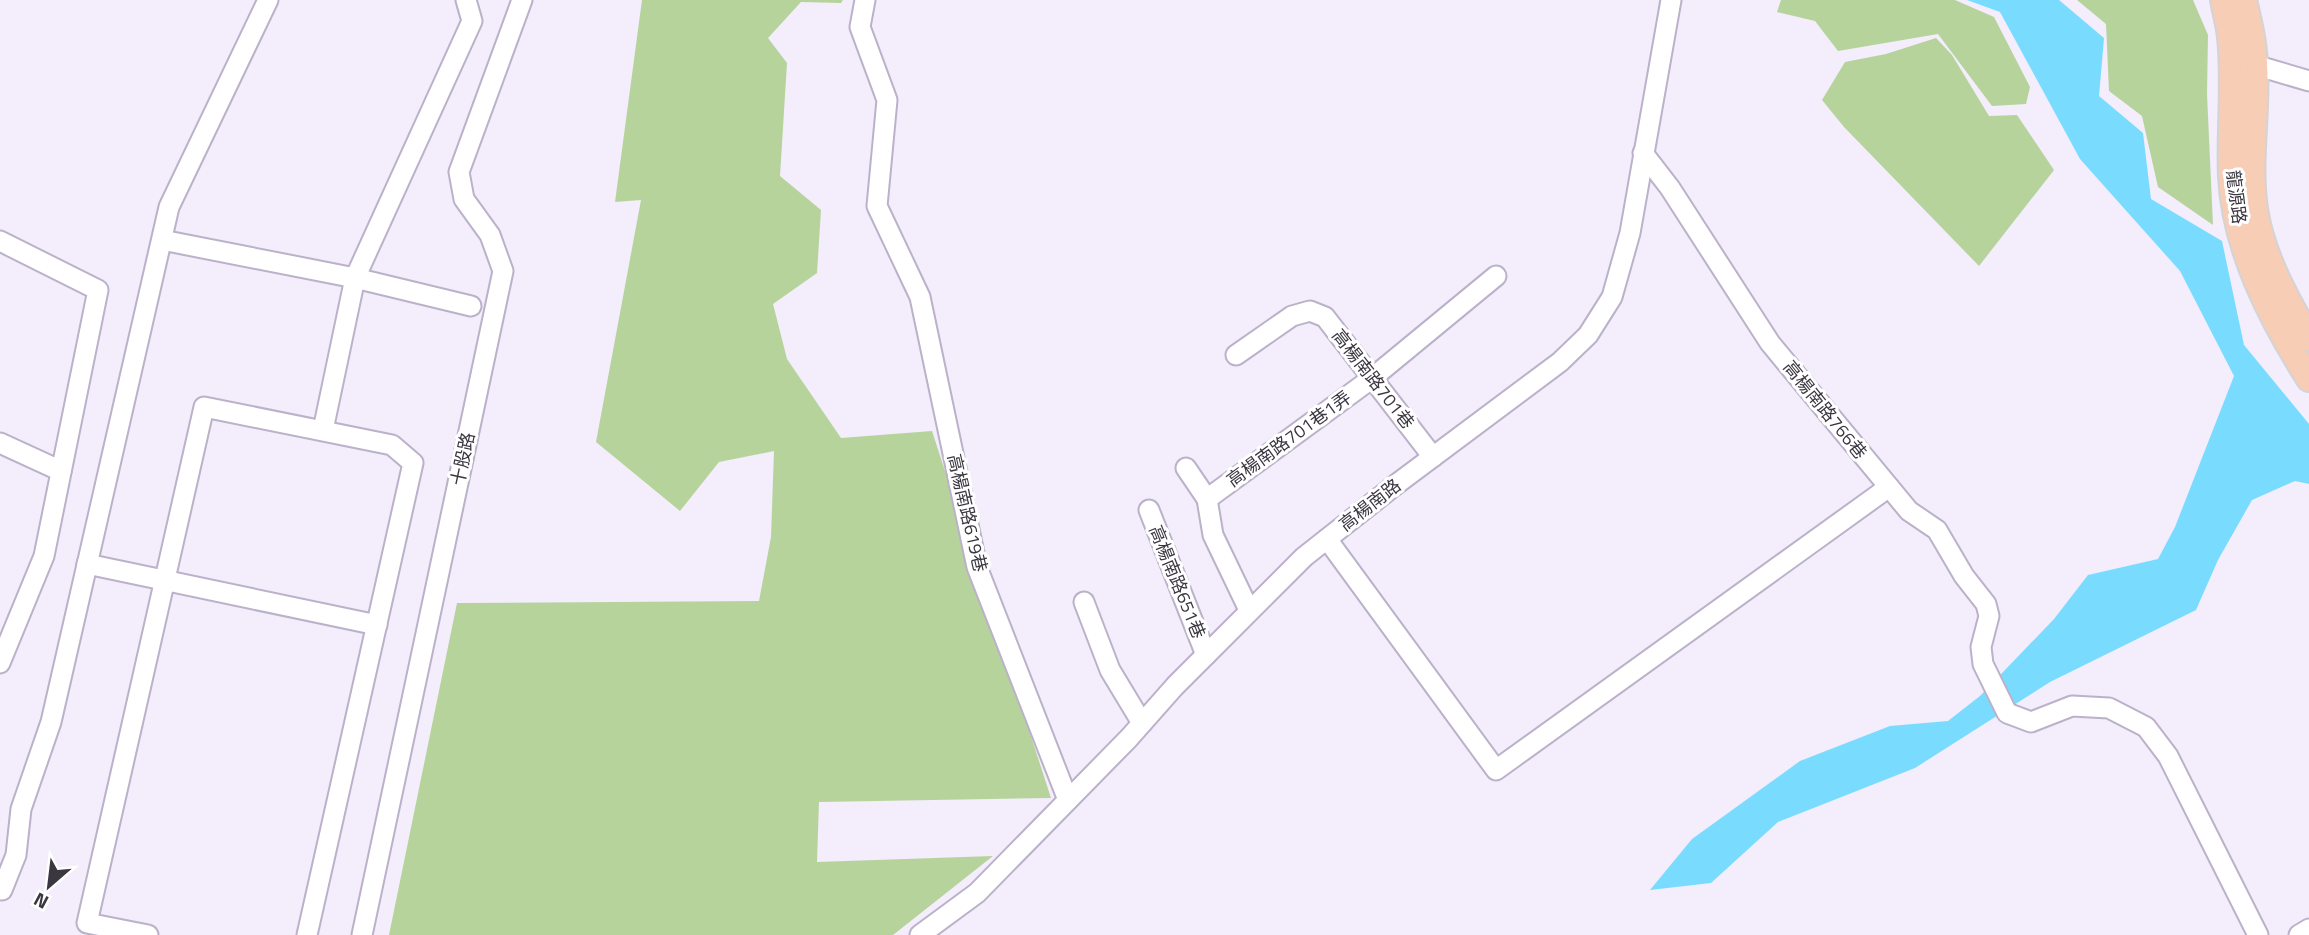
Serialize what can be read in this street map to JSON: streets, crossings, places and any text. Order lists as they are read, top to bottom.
{
  "streets": {
    "main road": ["龍源路"],
    "street": [
      "高楊南路701巷",
      "高楊南路766巷",
      "高楊南路701巷1弄",
      "十股路",
      "高楊南路",
      "高楊南路619巷",
      "高楊南路651巷"
    ]
  },
  "crossings": [
    ["高楊南路701巷", "高楊南路701巷1弄"],
    ["高楊南路701巷", "高楊南路"],
    ["高楊南路766巷", "高楊南路"],
    ["高楊南路", "高楊南路619巷"],
    ["高楊南路", "高楊南路651巷"]
  ],
  "north": "bottom left"
}
